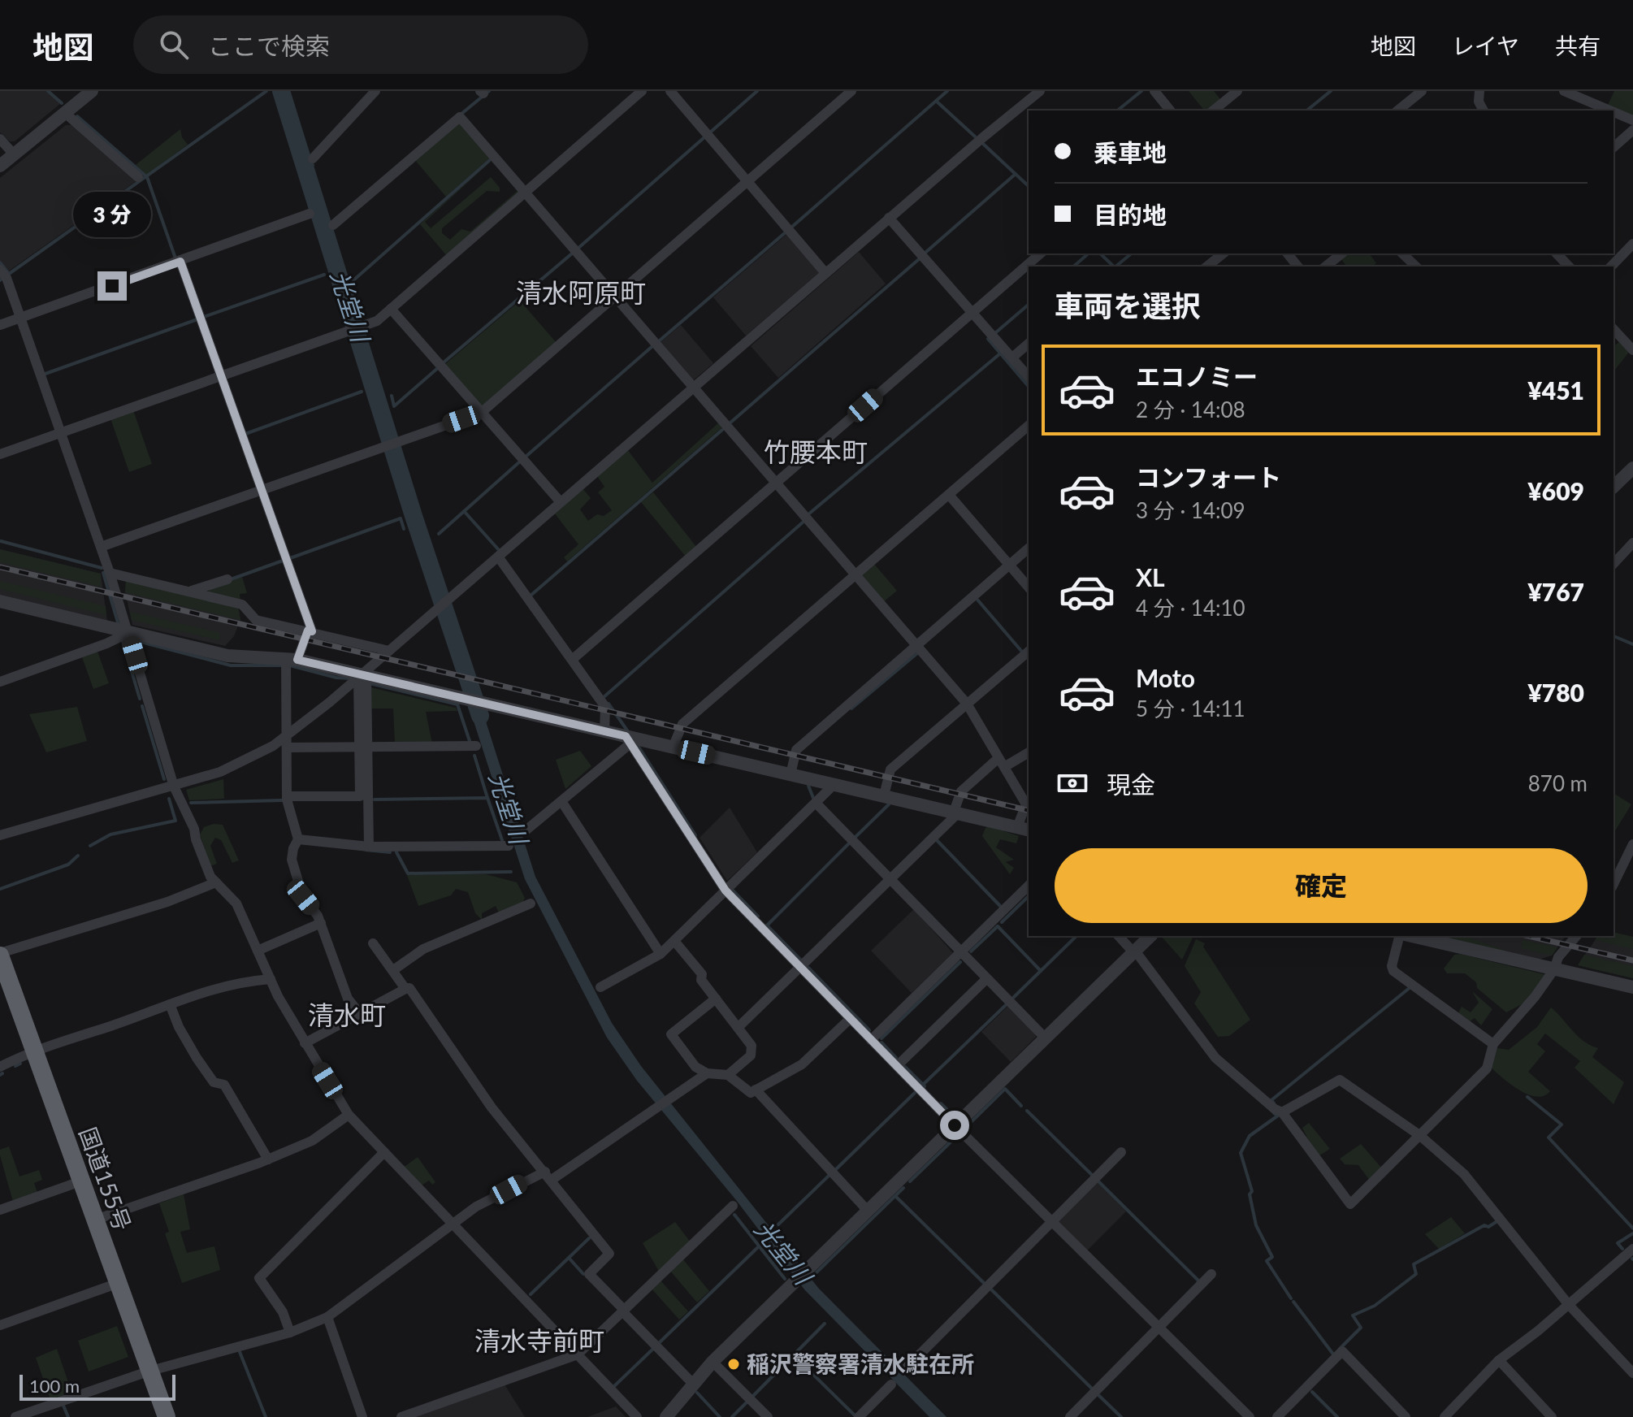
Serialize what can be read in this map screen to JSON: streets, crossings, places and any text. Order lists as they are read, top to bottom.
{
  "streets": {
    "highway": ["国道155号"]
  },
  "districts": [
    "清水阿原町",
    "竹腰本町",
    "清水町",
    "清水寺前町"
  ],
  "water": ["光堂川"],
  "places": ["稲沢警察署清水駐在所"],
  "scale_bar": "100 m",
  "page": {
    "header": "地図",
    "search": "ここで検索",
    "nav": ["地図", "レイヤ", "共有"],
    "banner": ["乗車地", "目的地"],
    "bubble": "3 分",
    "heading": "車両を選択",
    "list": [
      {
        "name": "エコノミー",
        "note": "2 分 · 14:08",
        "value": "¥451"
      },
      {
        "name": "コンフォート",
        "note": "3 分 · 14:09",
        "value": "¥609"
      },
      {
        "name": "XL",
        "note": "4 分 · 14:10",
        "value": "¥767"
      },
      {
        "name": "Moto",
        "note": "5 分 · 14:11",
        "value": "¥780"
      }
    ],
    "pay": ["現金", "870 m"],
    "buttons": "確定",
    "scale": "100 m"
  }
}
